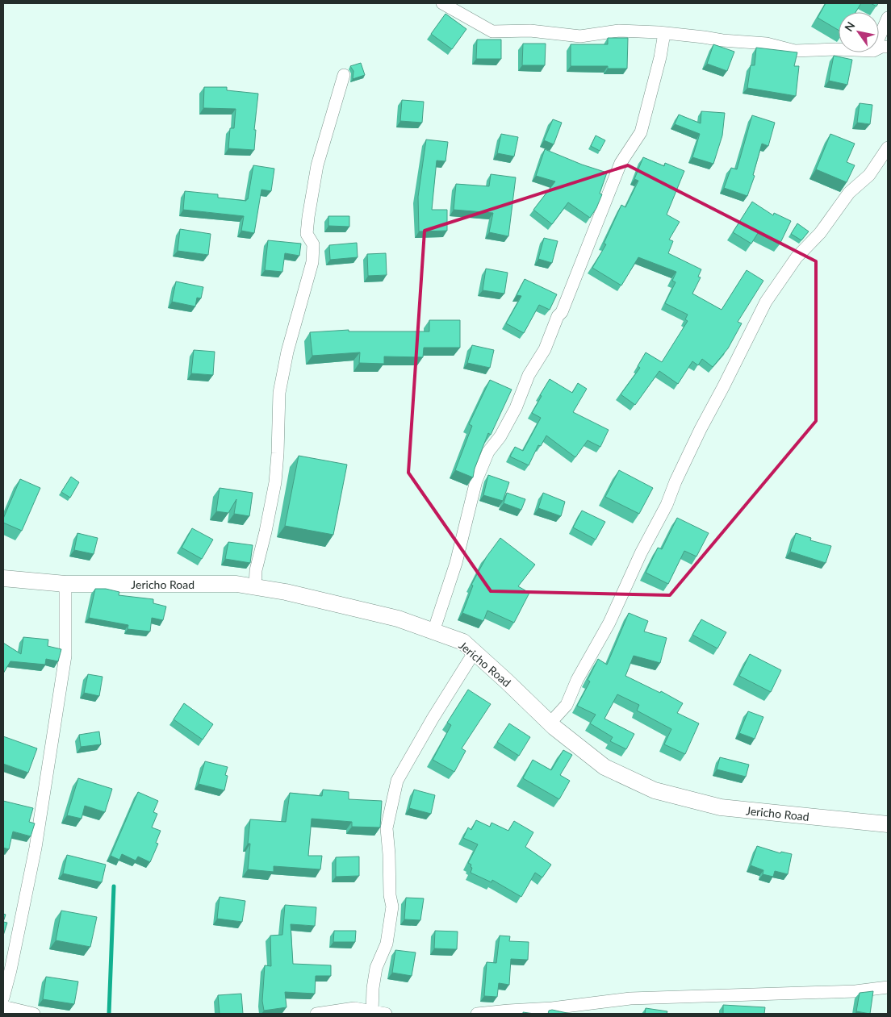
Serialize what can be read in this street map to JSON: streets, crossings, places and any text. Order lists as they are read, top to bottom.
{
  "streets": {
    "street": ["Jericho Road"]
  },
  "north": "top left"
}
